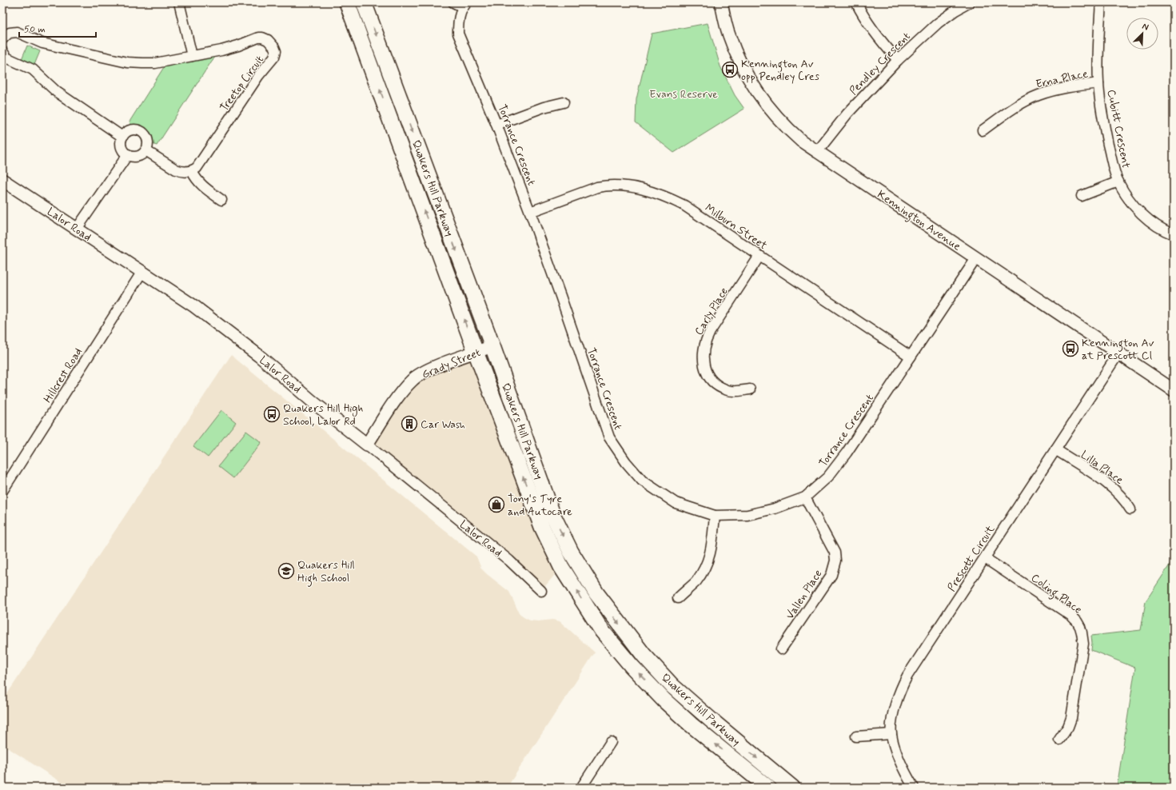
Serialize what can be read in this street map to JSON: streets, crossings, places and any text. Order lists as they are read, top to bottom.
{
  "streets": {
    "main road": ["Quakers Hill Parkway"],
    "street": [
      "Pendley Crescent",
      "Erna Place",
      "Treetop Circuit",
      "Cubitt Crescent",
      "Torrance Crescent",
      "Kennington Avenue",
      "Lalor Road",
      "Milburn Street",
      "Carly Place",
      "Grady Street",
      "Hillcrest Road",
      "Lilla Place",
      "Prescott Circuit",
      "Coling Place",
      "Vallen Place"
    ]
  },
  "crossings": [
    ["Pendley Crescent", "Kennington Avenue"],
    ["Erna Place", "Cubitt Crescent"],
    ["Torrance Crescent", "Kennington Avenue"],
    ["Torrance Crescent", "Milburn Street"],
    ["Torrance Crescent", "Vallen Place"],
    ["Quakers Hill Parkway", "Grady Street"],
    ["Kennington Avenue", "Prescott Circuit"],
    ["Lalor Road", "Grady Street"],
    ["Lalor Road", "Hillcrest Road"],
    ["Milburn Street", "Carly Place"],
    ["Lilla Place", "Prescott Circuit"],
    ["Prescott Circuit", "Coling Place"]
  ],
  "parks": ["Evans Reserve"],
  "places": {
    "bus stop": ["Kennington Av opp Pendley Cres", "Kennington Av at Prescott Cl", "Quakers Hill High School, Lalor Rd"],
    "building": ["Car Wash"],
    "shop": ["Tony's Tyre and Autocare"],
    "school or university": ["Quakers Hill High School"]
  },
  "scale_bar": "50 m",
  "north": "top right"
}
